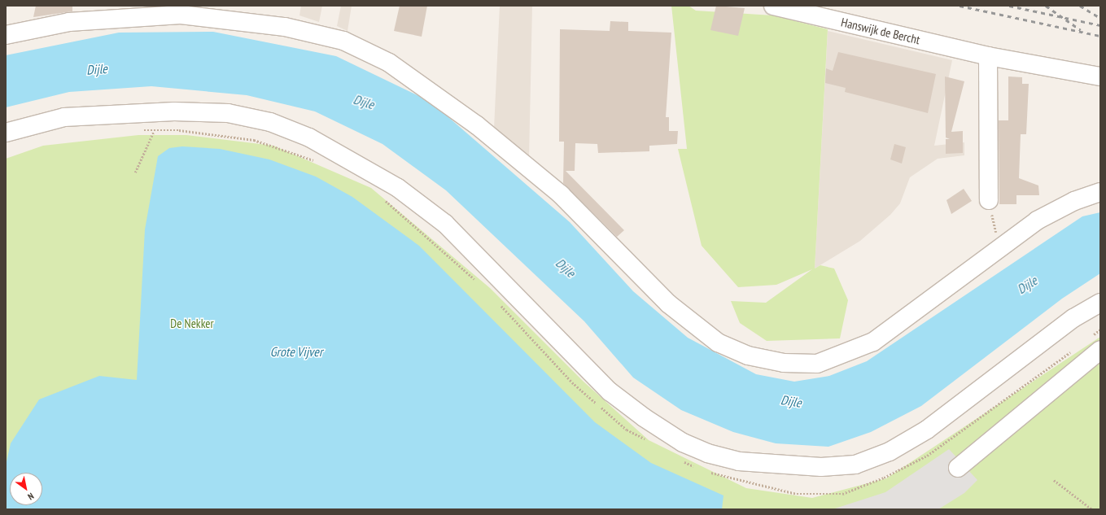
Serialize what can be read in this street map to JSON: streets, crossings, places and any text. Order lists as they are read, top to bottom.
{
  "streets": {
    "street": ["Hanswijk de Bercht"]
  },
  "water": ["Dijle", "Grote Vijver"],
  "parks": ["De Nekker"],
  "north": "bottom right"
}
